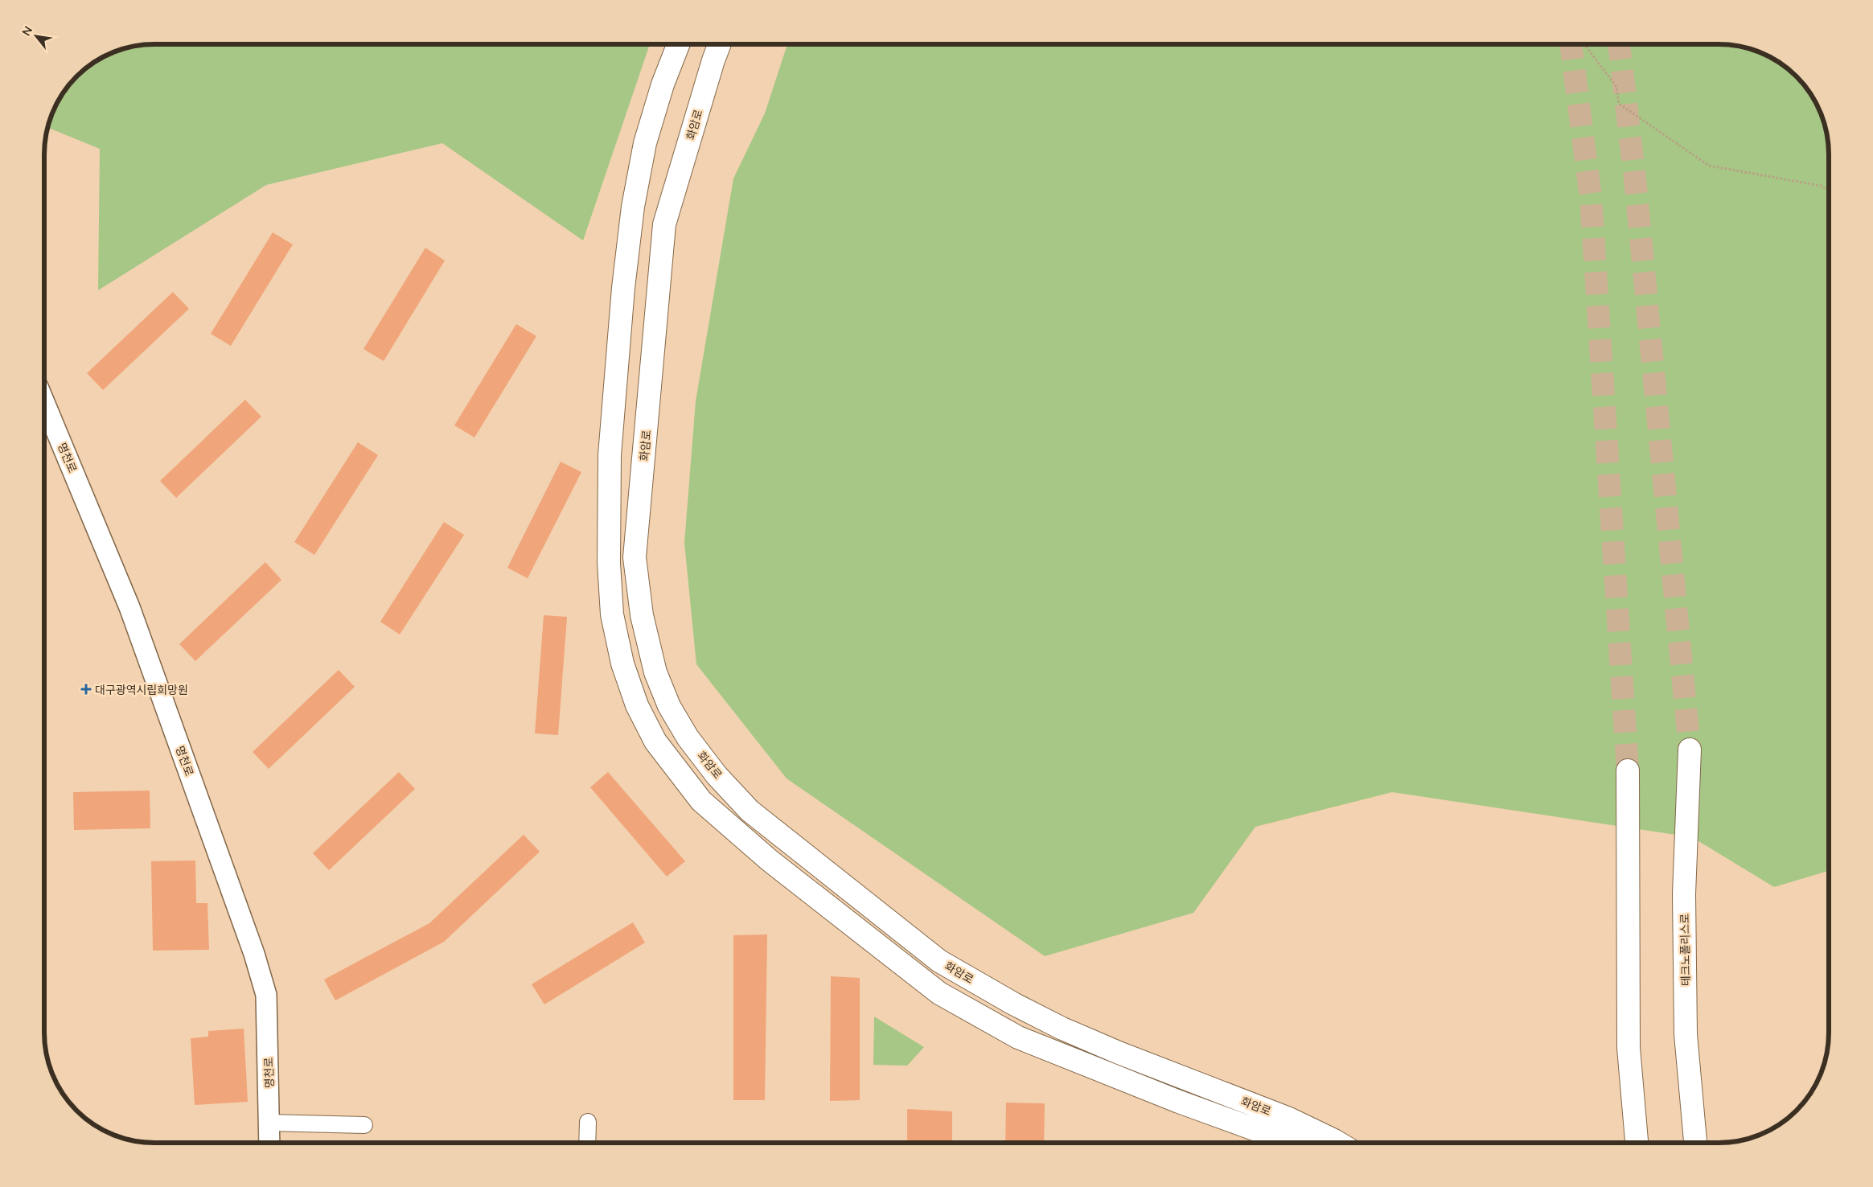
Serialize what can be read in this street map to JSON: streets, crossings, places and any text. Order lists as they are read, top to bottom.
{
  "streets": {
    "main road": ["화암로", "테크노폴리스로"],
    "street": ["명천로"]
  },
  "places": {
    "health": ["대구광역시립희망원"]
  },
  "north": "top left"
}
